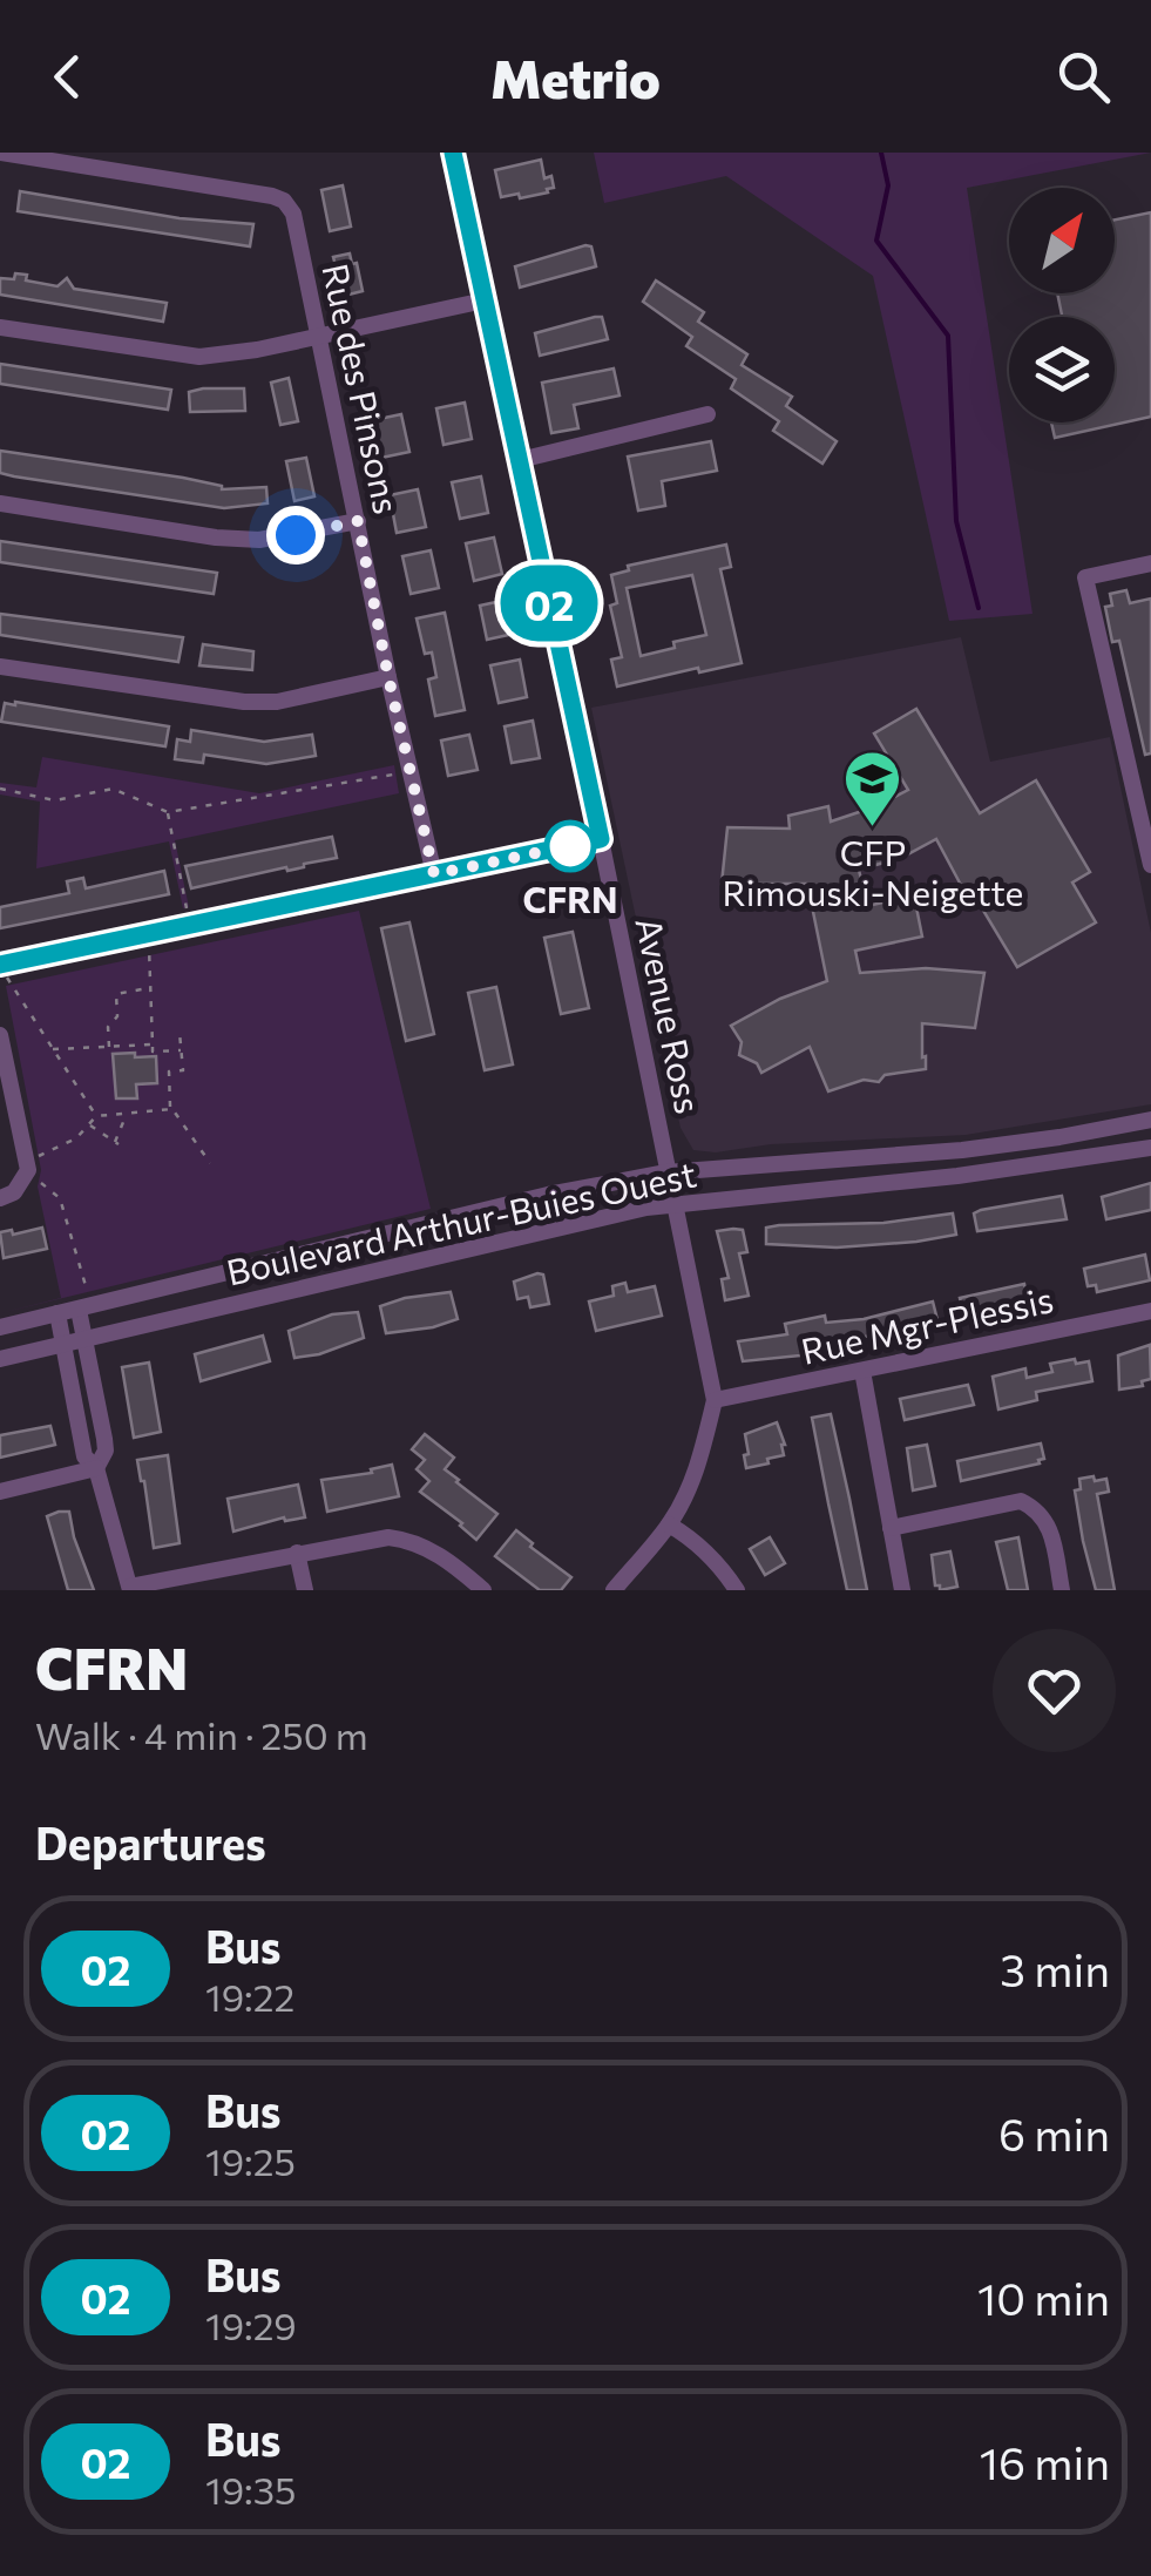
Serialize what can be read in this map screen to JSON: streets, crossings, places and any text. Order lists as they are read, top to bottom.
{
  "streets": {
    "street": [
      "Rue des Pinsons",
      "Avenue Ross",
      "Boulevard Arthur-Buies Ouest",
      "Rue Mgr-Plessis"
    ]
  },
  "crossings": [
    ["Avenue Ross", "Boulevard Arthur-Buies Ouest"],
    ["Avenue Ross", "Rue Mgr-Plessis"]
  ],
  "places": {
    "school or university": ["CFP Rimouski-Neigette"],
    "other": ["CFRN"]
  },
  "lines": ["bus line 02"],
  "north": "top right",
  "page": {
    "header": "Metrio",
    "on_map": "02",
    "heading": [
      ["CFRN", "Walk · 4 min · 250 m"],
      "Departures"
    ],
    "list": [
      {
        "mark": "02",
        "name": "Bus",
        "note": "19:22",
        "value": "3 min"
      },
      {
        "mark": "02",
        "name": "Bus",
        "note": "19:25",
        "value": "6 min"
      },
      {
        "mark": "02",
        "name": "Bus",
        "note": "19:29",
        "value": "10 min"
      },
      {
        "mark": "02",
        "name": "Bus",
        "note": "19:35",
        "value": "16 min"
      }
    ]
  }
}
